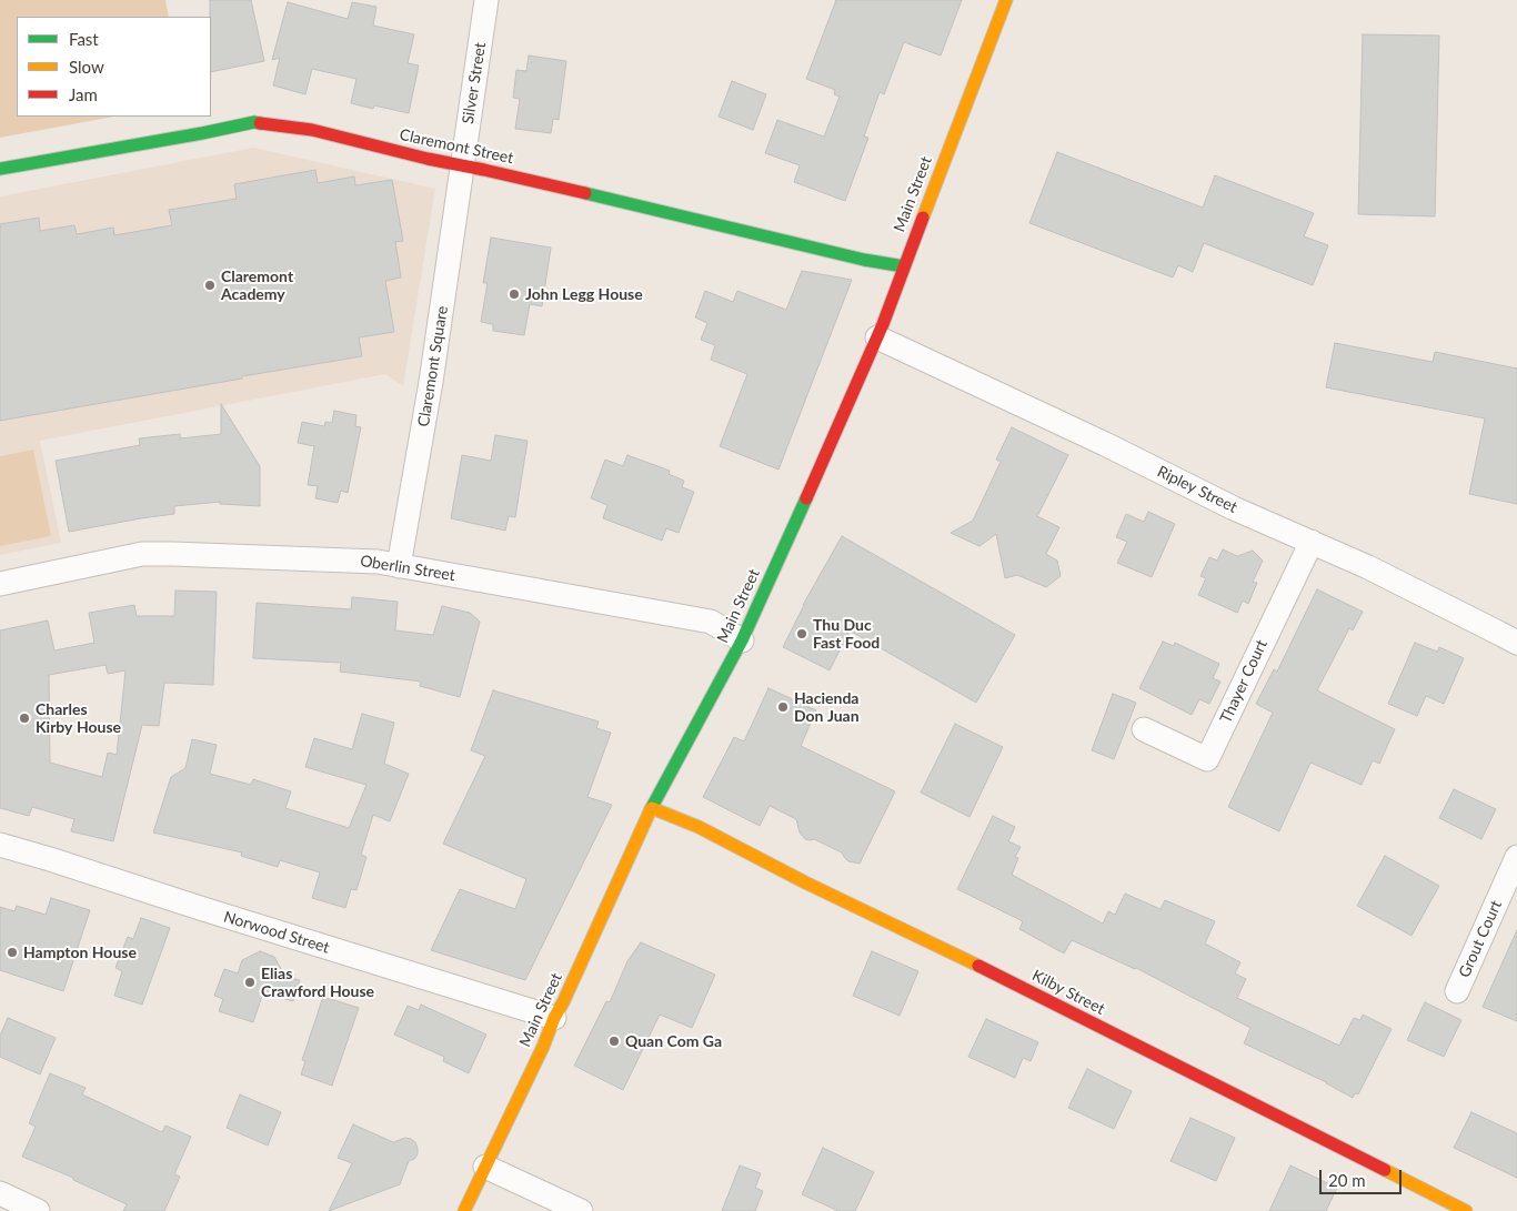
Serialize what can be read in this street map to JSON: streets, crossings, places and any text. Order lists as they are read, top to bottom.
{
  "streets": {
    "street": [
      "Silver Street",
      "Claremont Street",
      "Main Street",
      "Claremont Square",
      "Ripley Street",
      "Oberlin Street",
      "Thayer Court",
      "Norwood Street",
      "Grout Court",
      "Kilby Street"
    ]
  },
  "crossings": [
    ["Silver Street", "Claremont Street"],
    ["Silver Street", "Claremont Square"],
    ["Claremont Street", "Main Street"],
    ["Claremont Street", "Claremont Square"],
    ["Main Street", "Ripley Street"],
    ["Main Street", "Oberlin Street"],
    ["Main Street", "Norwood Street"],
    ["Main Street", "Kilby Street"],
    ["Claremont Square", "Oberlin Street"],
    ["Ripley Street", "Thayer Court"]
  ],
  "places": [
    "Claremont Academy",
    "John Legg House",
    "Thu Duc Fast Food",
    "Hacienda Don Juan",
    "Charles Kirby House",
    "Hampton House",
    "Elias Crawford House",
    "Quan Com Ga"
  ],
  "legend": ["Fast", "Slow", "Jam"],
  "scale_bar": "20 m"
}
